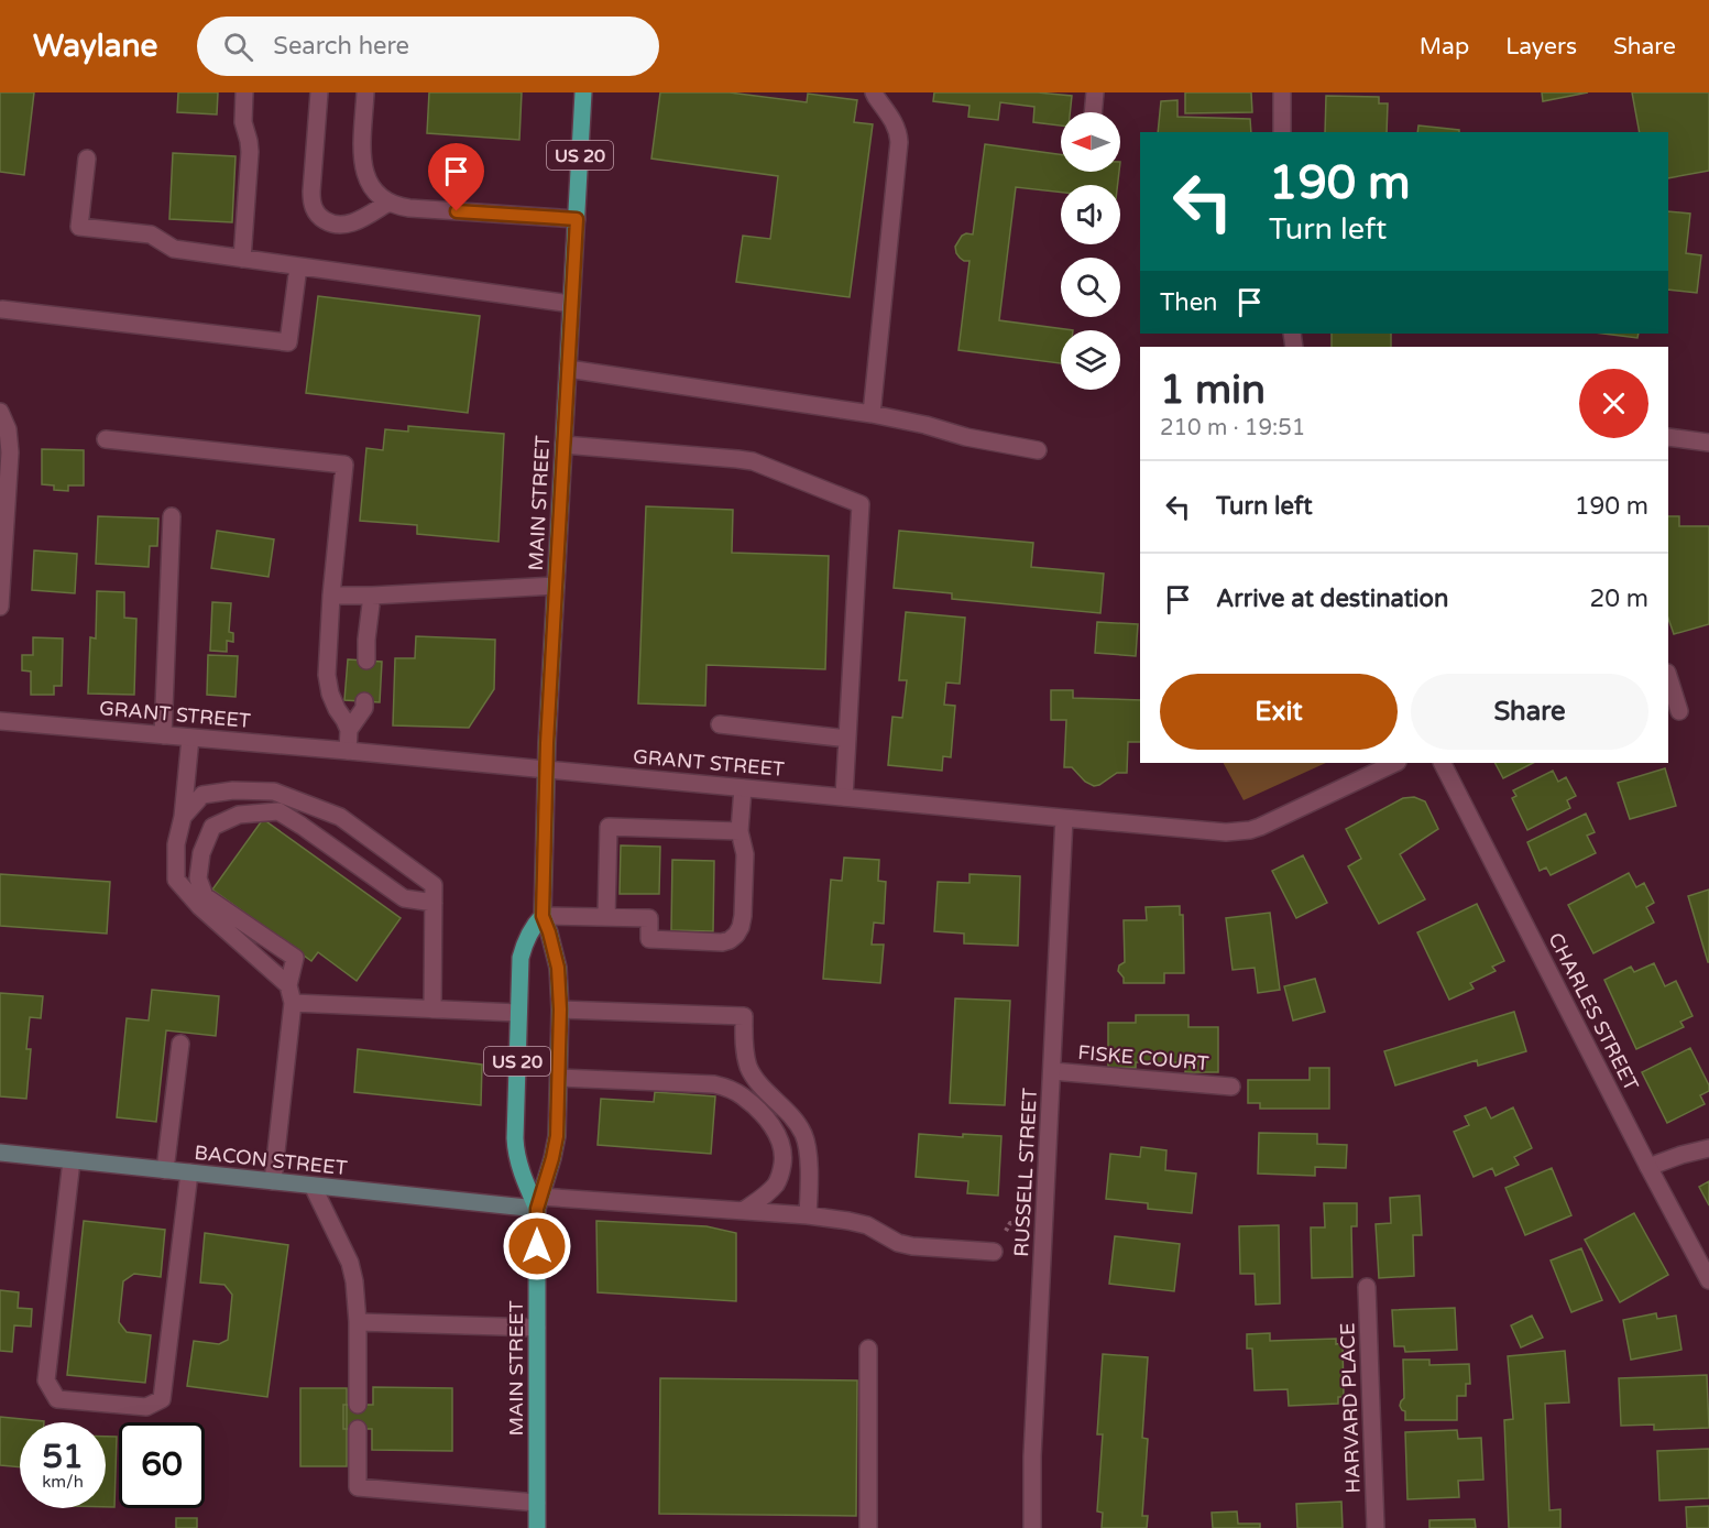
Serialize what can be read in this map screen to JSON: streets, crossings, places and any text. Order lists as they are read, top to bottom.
{
  "streets": {
    "main road": ["US 20", "MAIN STREET", "BACON STREET"],
    "street": [
      "GRANT STREET",
      "CHARLES STREET",
      "FISKE COURT",
      "RUSSELL STREET",
      "HARVARD PLACE"
    ]
  },
  "crossings": [
    ["MAIN STREET", "GRANT STREET"],
    ["MAIN STREET", "BACON STREET"],
    ["GRANT STREET", "RUSSELL STREET"],
    ["FISKE COURT", "RUSSELL STREET"]
  ],
  "north": "left",
  "page": {
    "header": "Waylane",
    "search": "Search here",
    "nav": ["Map", "Layers", "Share"],
    "turn": ["190 m", "Turn left"],
    "then": "Then",
    "heading": ["1 min", "210 m · 19:51"],
    "list": [
      {
        "name": "Turn left",
        "value": "190 m"
      },
      {
        "name": "Arrive at destination",
        "value": "20 m"
      }
    ],
    "buttons": ["Exit", "Share"],
    "speed": "51 km/h",
    "limit": "60"
  }
}
